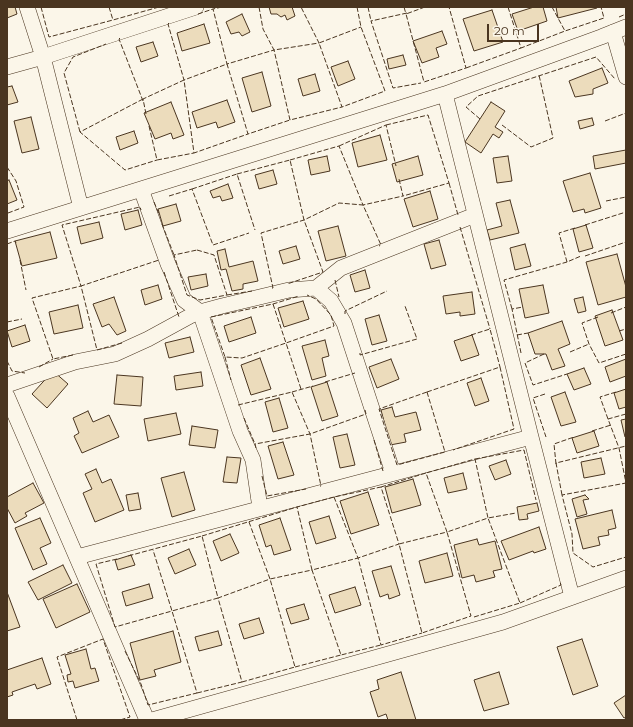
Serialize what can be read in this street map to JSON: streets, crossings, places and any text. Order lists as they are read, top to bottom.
{
  "scale_bar": "20 m"
}
